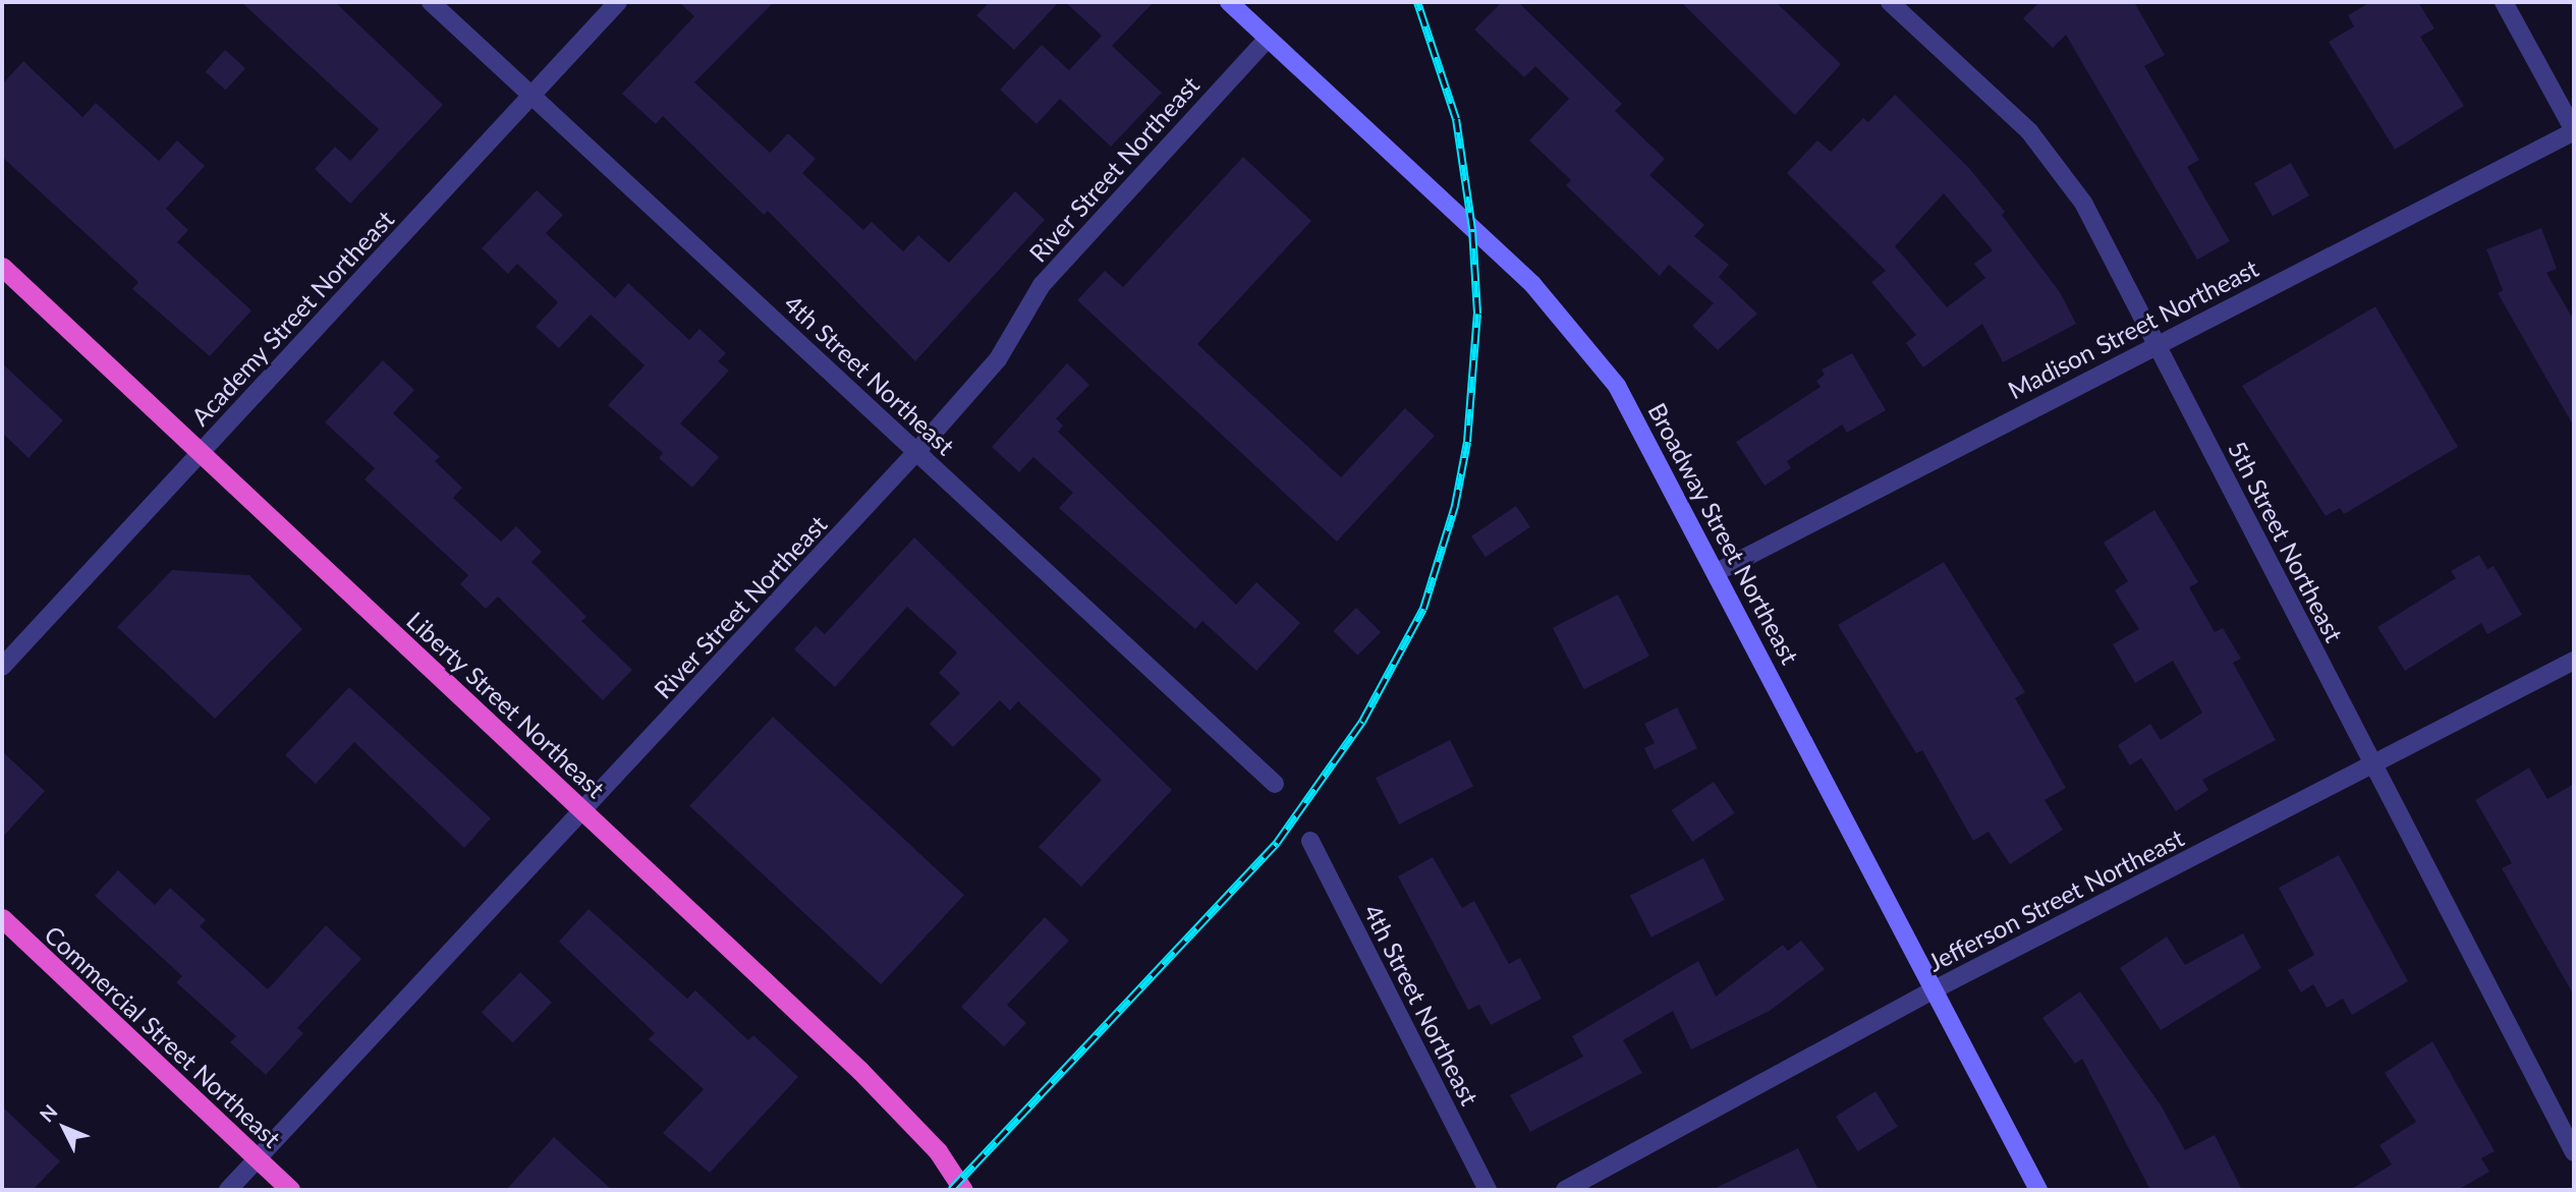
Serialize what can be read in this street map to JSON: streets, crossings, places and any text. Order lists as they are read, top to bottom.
{
  "streets": {
    "highway": ["Liberty Street Northeast", "Commercial Street Northeast"],
    "main road": ["Broadway Street Northeast"],
    "street": [
      "River Street Northeast",
      "Academy Street Northeast",
      "Madison Street Northeast",
      "4th Street Northeast",
      "5th Street Northeast",
      "Jefferson Street Northeast"
    ]
  },
  "crossings": [
    ["River Street Northeast", "4th Street Northeast"],
    ["River Street Northeast", "Broadway Street Northeast"],
    ["River Street Northeast", "Liberty Street Northeast"],
    ["River Street Northeast", "Commercial Street Northeast"],
    ["Academy Street Northeast", "4th Street Northeast"],
    ["Academy Street Northeast", "Liberty Street Northeast"],
    ["Madison Street Northeast", "Broadway Street Northeast"],
    ["Madison Street Northeast", "5th Street Northeast"],
    ["Broadway Street Northeast", "Jefferson Street Northeast"],
    ["5th Street Northeast", "Jefferson Street Northeast"]
  ],
  "north": "top left"
}
